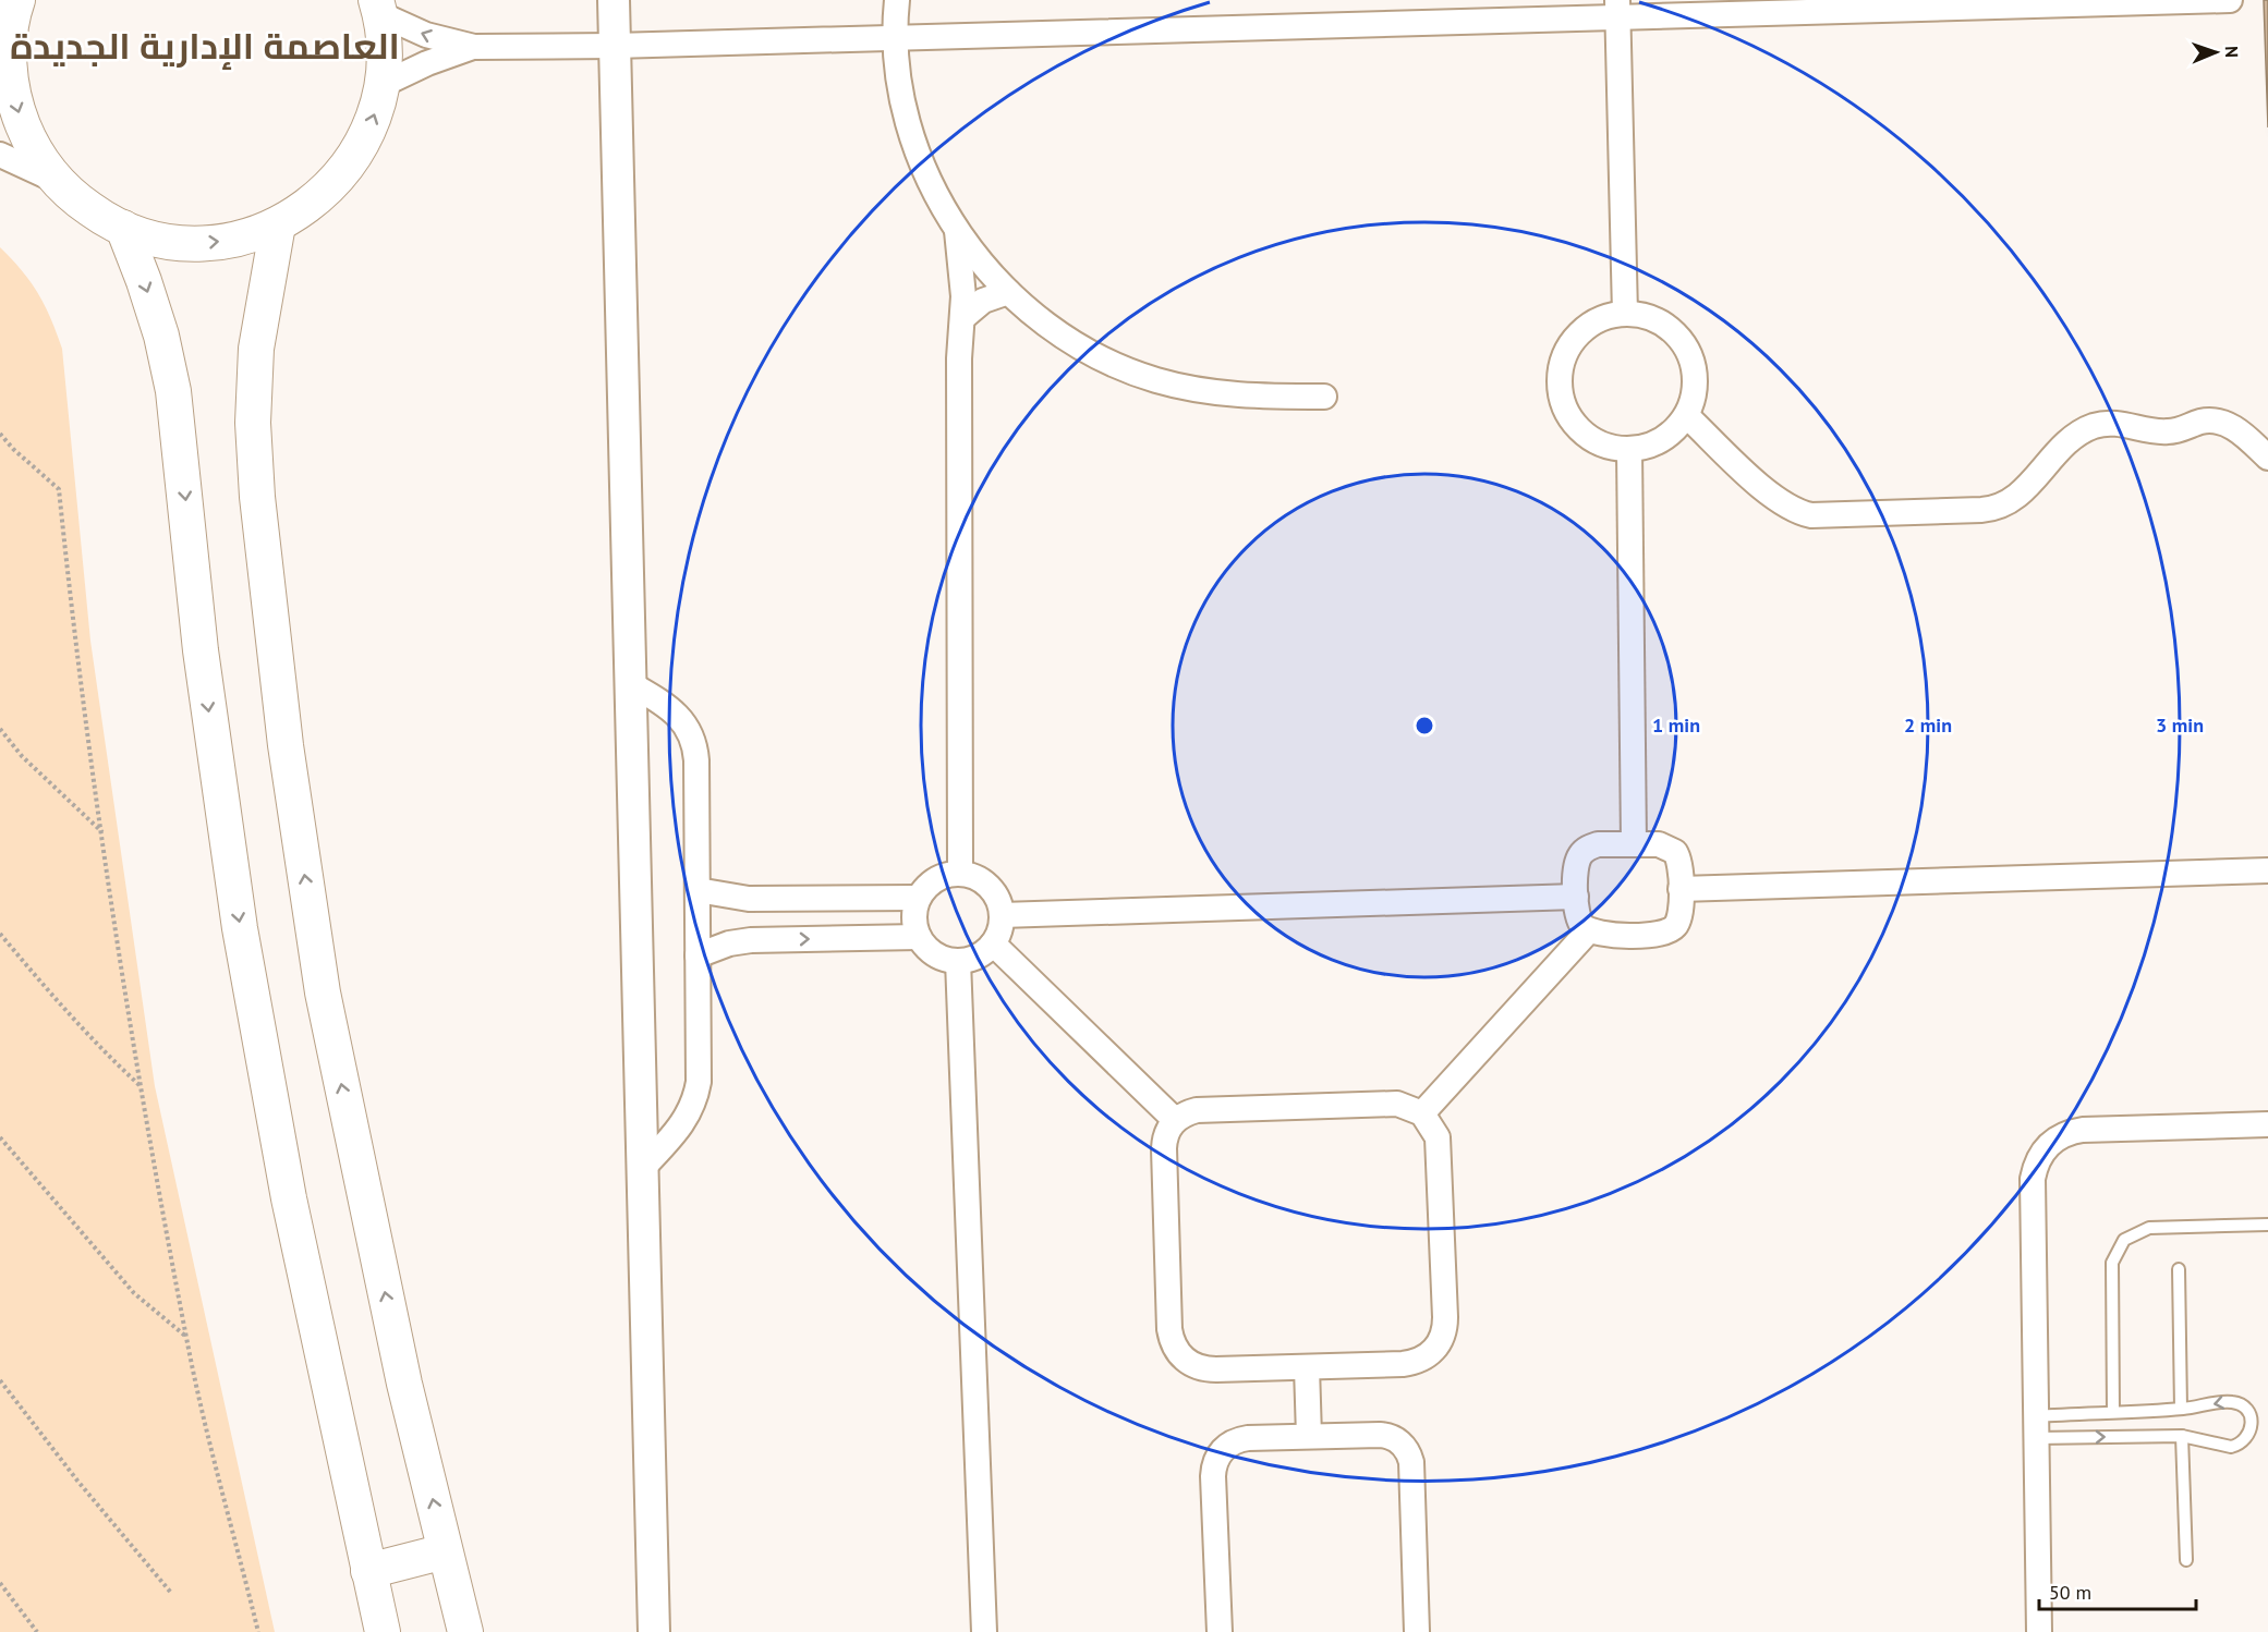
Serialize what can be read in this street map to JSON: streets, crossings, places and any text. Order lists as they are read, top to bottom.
{
  "districts": ["العاصمة الإدارية الجديدة"],
  "scale_bar": "50 m",
  "north": "right",
  "rings": ["1 min", "2 min", "3 min"]
}
